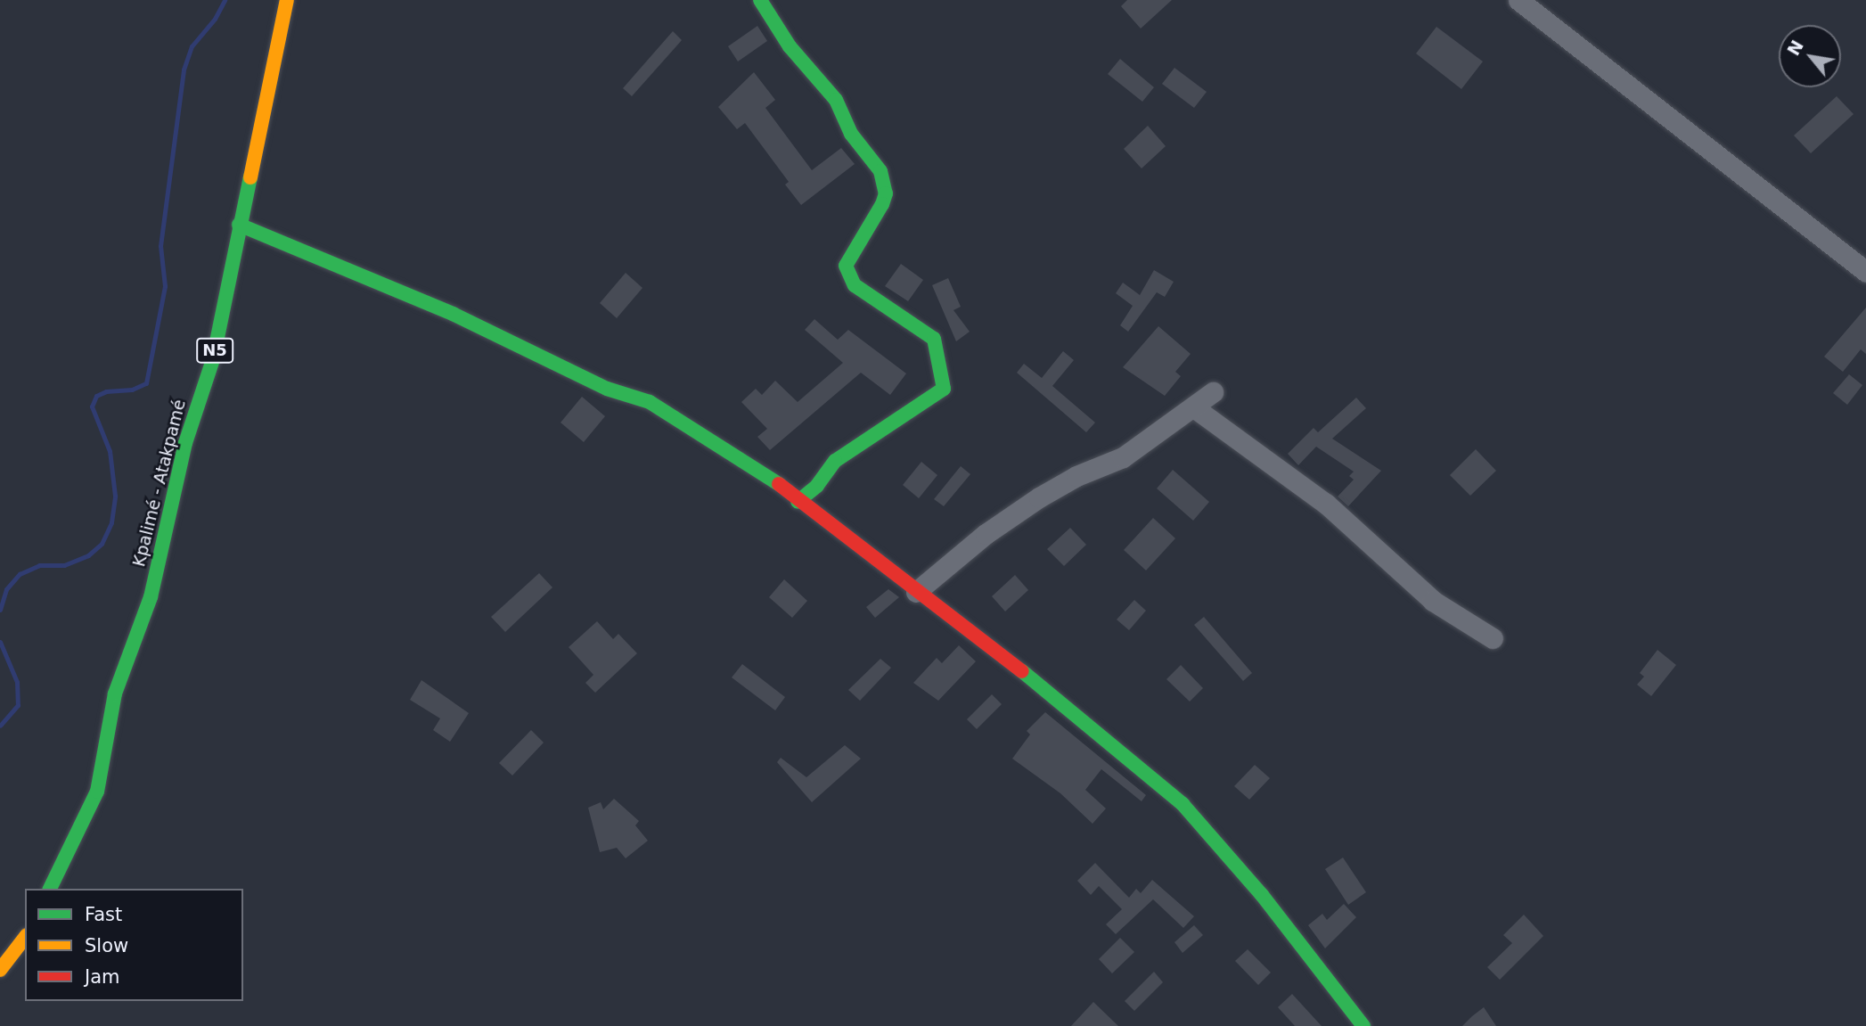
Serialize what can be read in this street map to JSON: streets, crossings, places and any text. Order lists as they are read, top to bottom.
{
  "streets": {
    "street": ["N5", "Kpalimé - Atakpamé"]
  },
  "legend": ["Fast", "Slow", "Jam"],
  "north": "top left"
}
